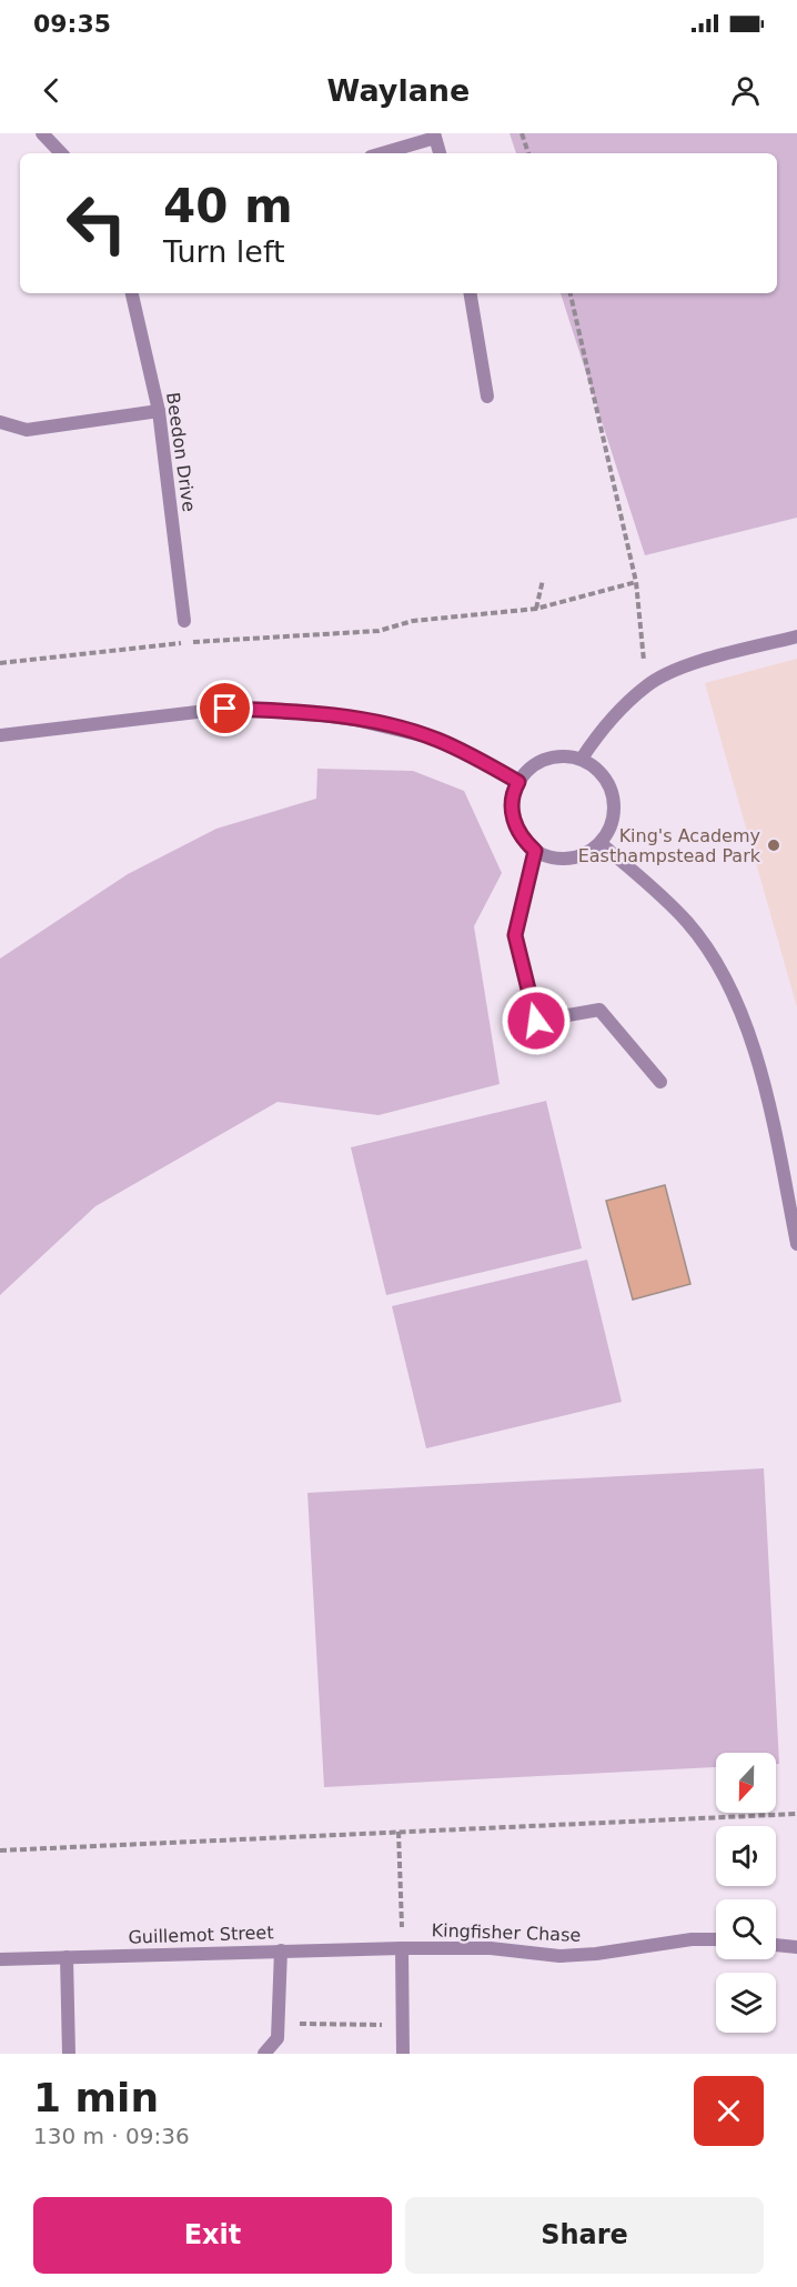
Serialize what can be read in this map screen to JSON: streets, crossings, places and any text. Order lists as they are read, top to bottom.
{
  "streets": {
    "street": ["Beedon Drive", "Kingfisher Chase", "Guillemot Street"]
  },
  "crossings": [
    ["Kingfisher Chase", "Guillemot Street"]
  ],
  "places": ["King's Academy Easthampstead Park"],
  "north": "bottom",
  "page": {
    "status": "09:35",
    "header": "Waylane",
    "turn": ["40 m", "Turn left"],
    "heading": ["1 min", "130 m · 09:36"],
    "buttons": ["Exit", "Share"]
  }
}
